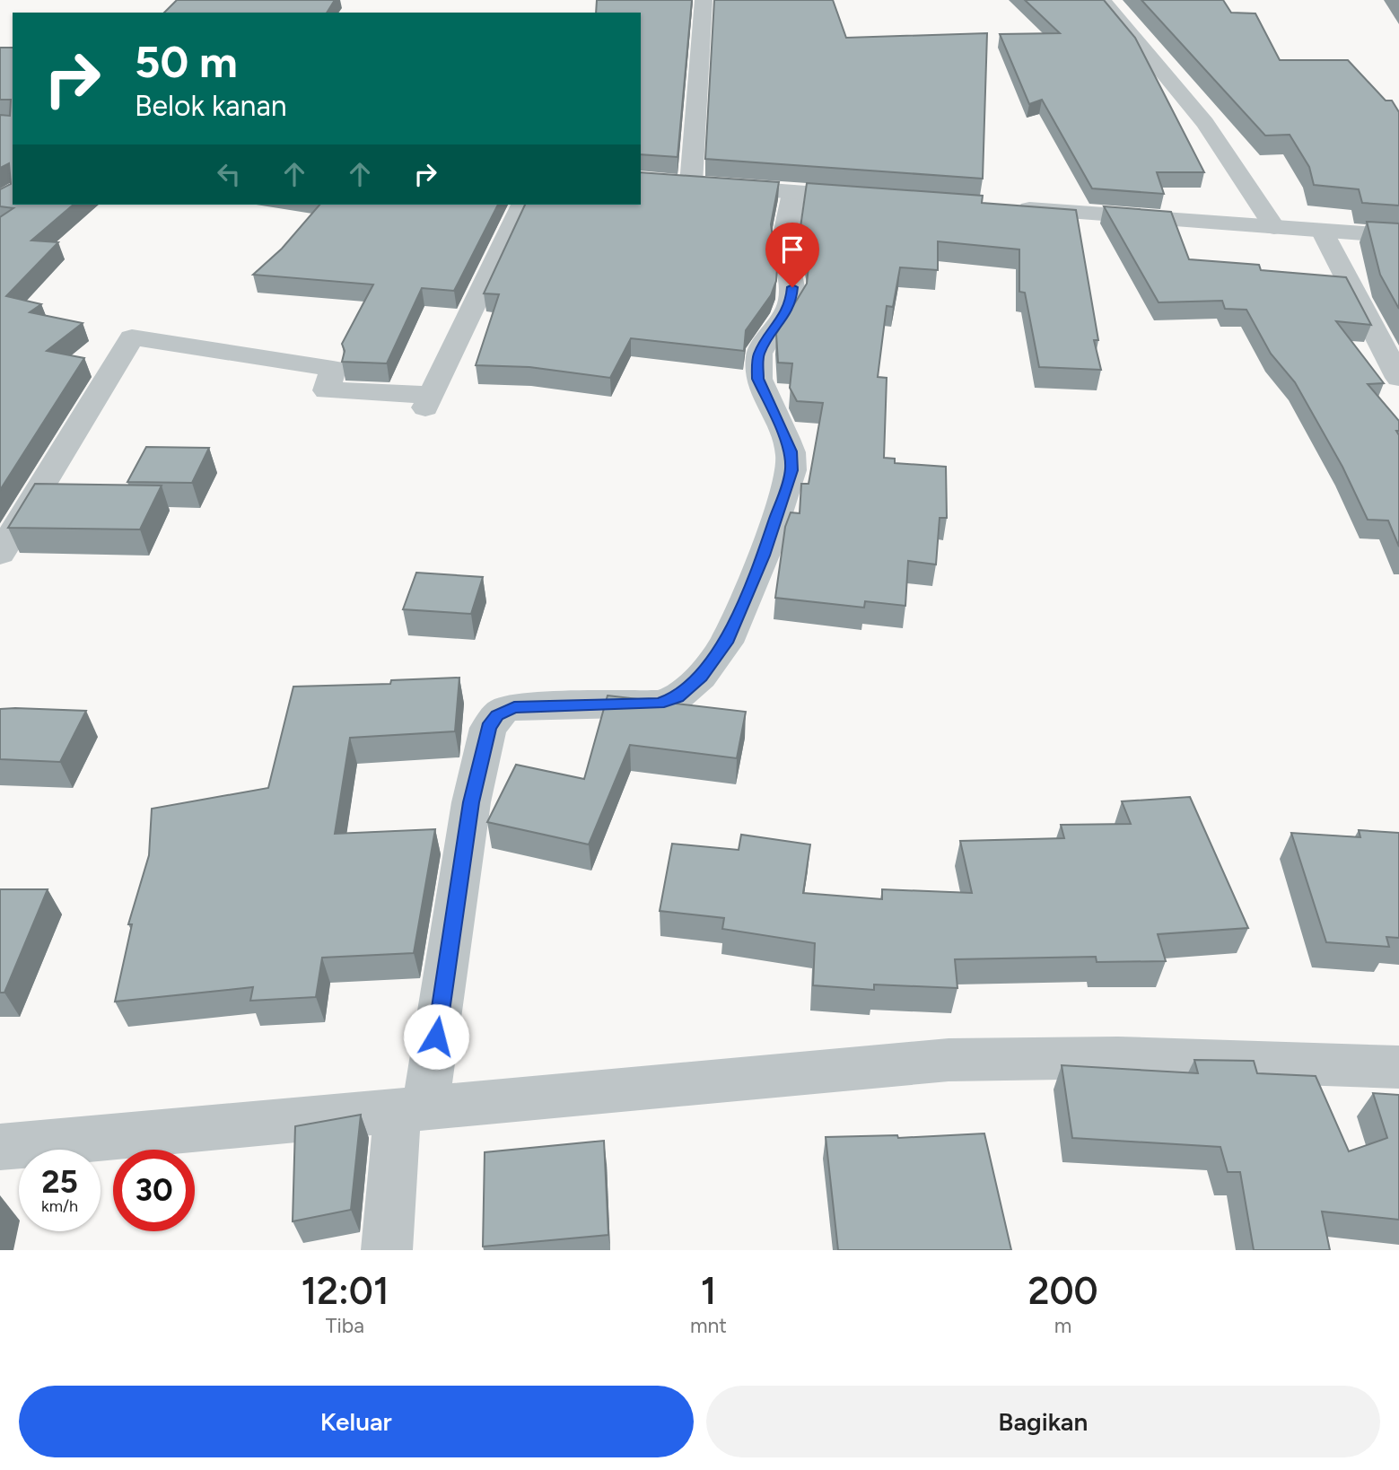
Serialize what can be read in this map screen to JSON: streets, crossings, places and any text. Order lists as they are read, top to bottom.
{
  "page": {
    "turn": ["50 m", "Belok kanan"],
    "speed": "25 km/h",
    "limit": "30",
    "eta": [
      "12:01",
      "Tiba",
      "1",
      "mnt",
      "200",
      "m"
    ],
    "buttons": ["Keluar", "Bagikan"]
  }
}
